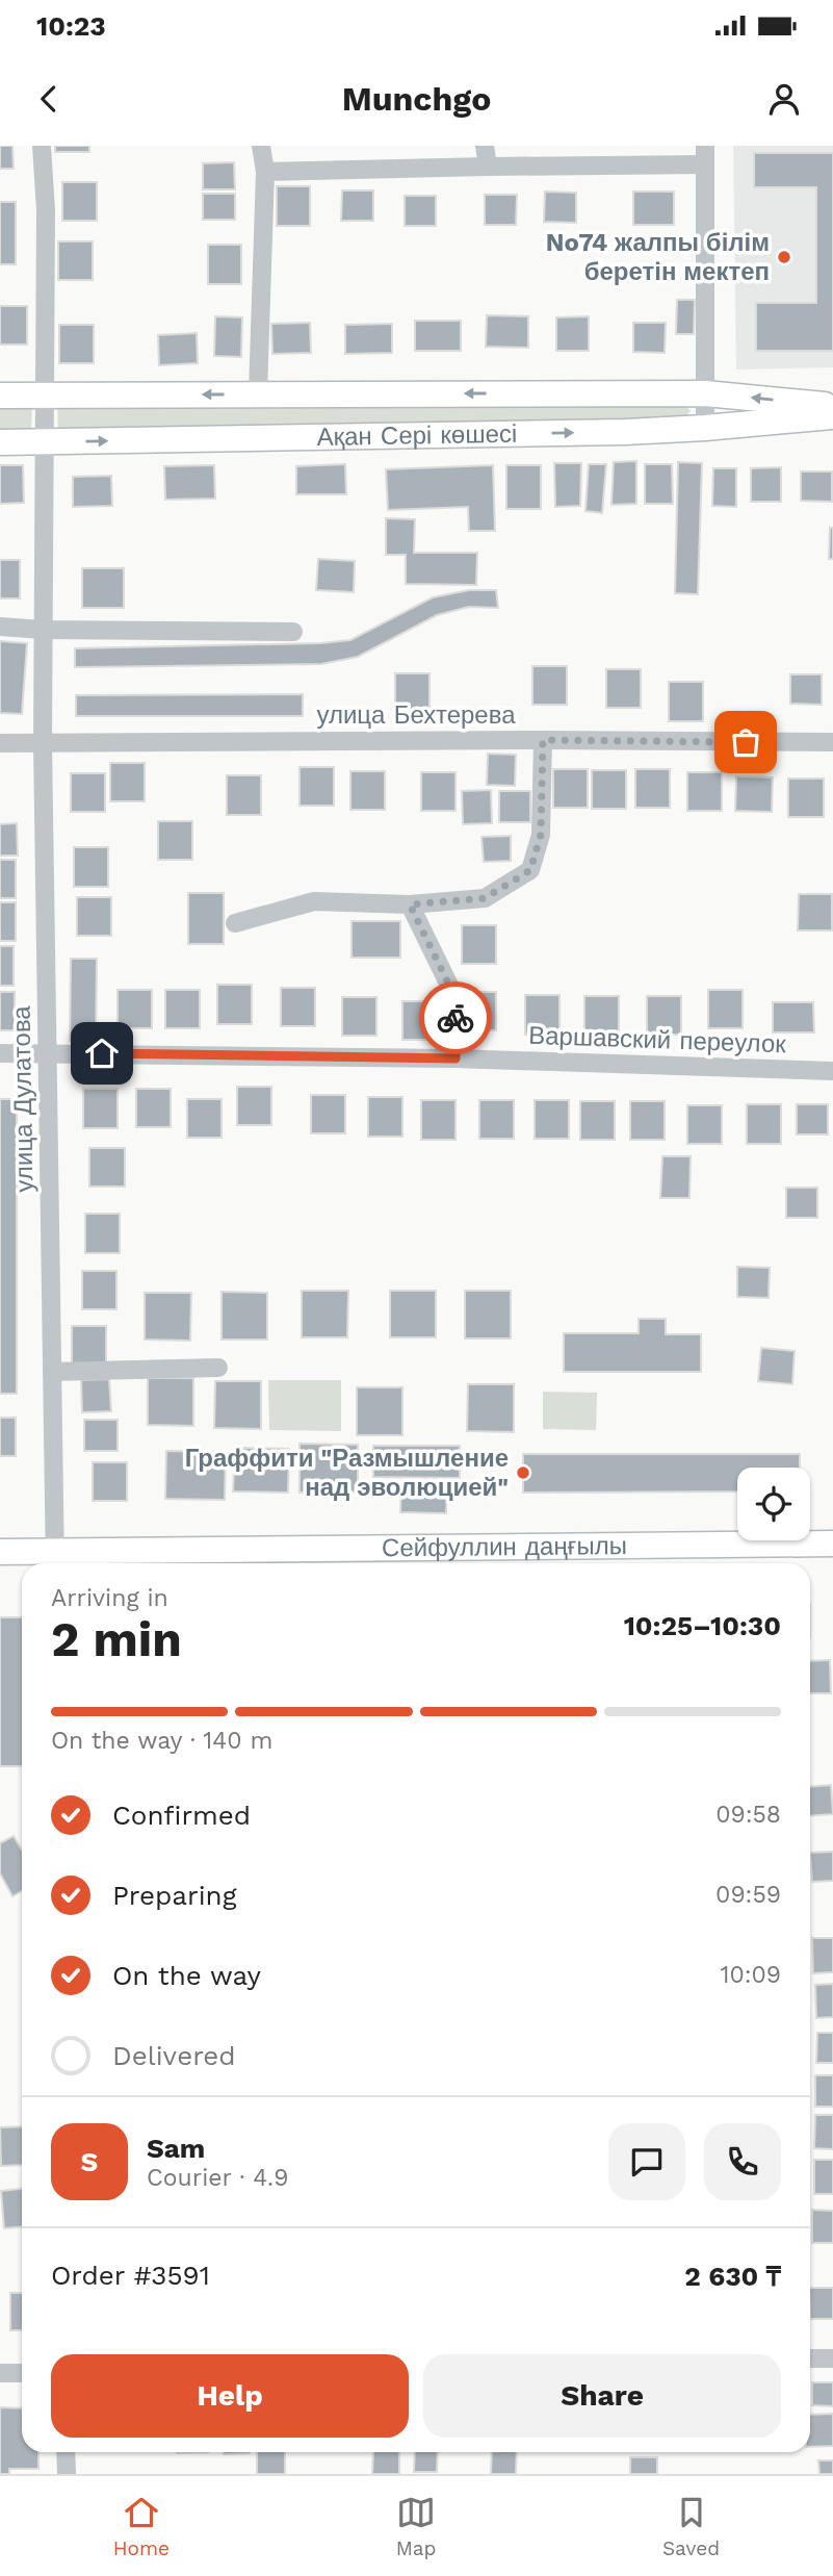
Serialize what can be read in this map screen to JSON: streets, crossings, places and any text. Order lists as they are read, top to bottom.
{
  "streets": {
    "street": [
      "Ақан Сері көшесі",
      "улица Бехтерева",
      "Варшавский переулок",
      "улица Дулатова",
      "Сейфуллин даңғылы"
    ]
  },
  "crossings": [
    ["Ақан Сері көшесі", "улица Дулатова"],
    ["улица Бехтерева", "улица Дулатова"],
    ["Варшавский переулок", "улица Дулатова"],
    ["улица Дулатова", "Сейфуллин даңғылы"]
  ],
  "places": ["No74 жалпы білім беретін мектеп", "Граффити \"Размышление над эволюцией\""],
  "page": {
    "status": "10:23",
    "header": "Munchgo",
    "heading": ["2 min", "Arriving in", "10:25–10:30"],
    "panel": [
      "Sam",
      "Courier · 4.9",
      "Order #3591",
      "2 630 ₸"
    ],
    "bar": "On the way · 140 m",
    "list": [
      ["Confirmed", "09:58"],
      ["Preparing", "09:59"],
      ["On the way", "10:09"],
      "Delivered"
    ],
    "round": "S",
    "buttons": ["Help", "Share"],
    "tabs": ["Home", "Map", "Saved"]
  }
}
